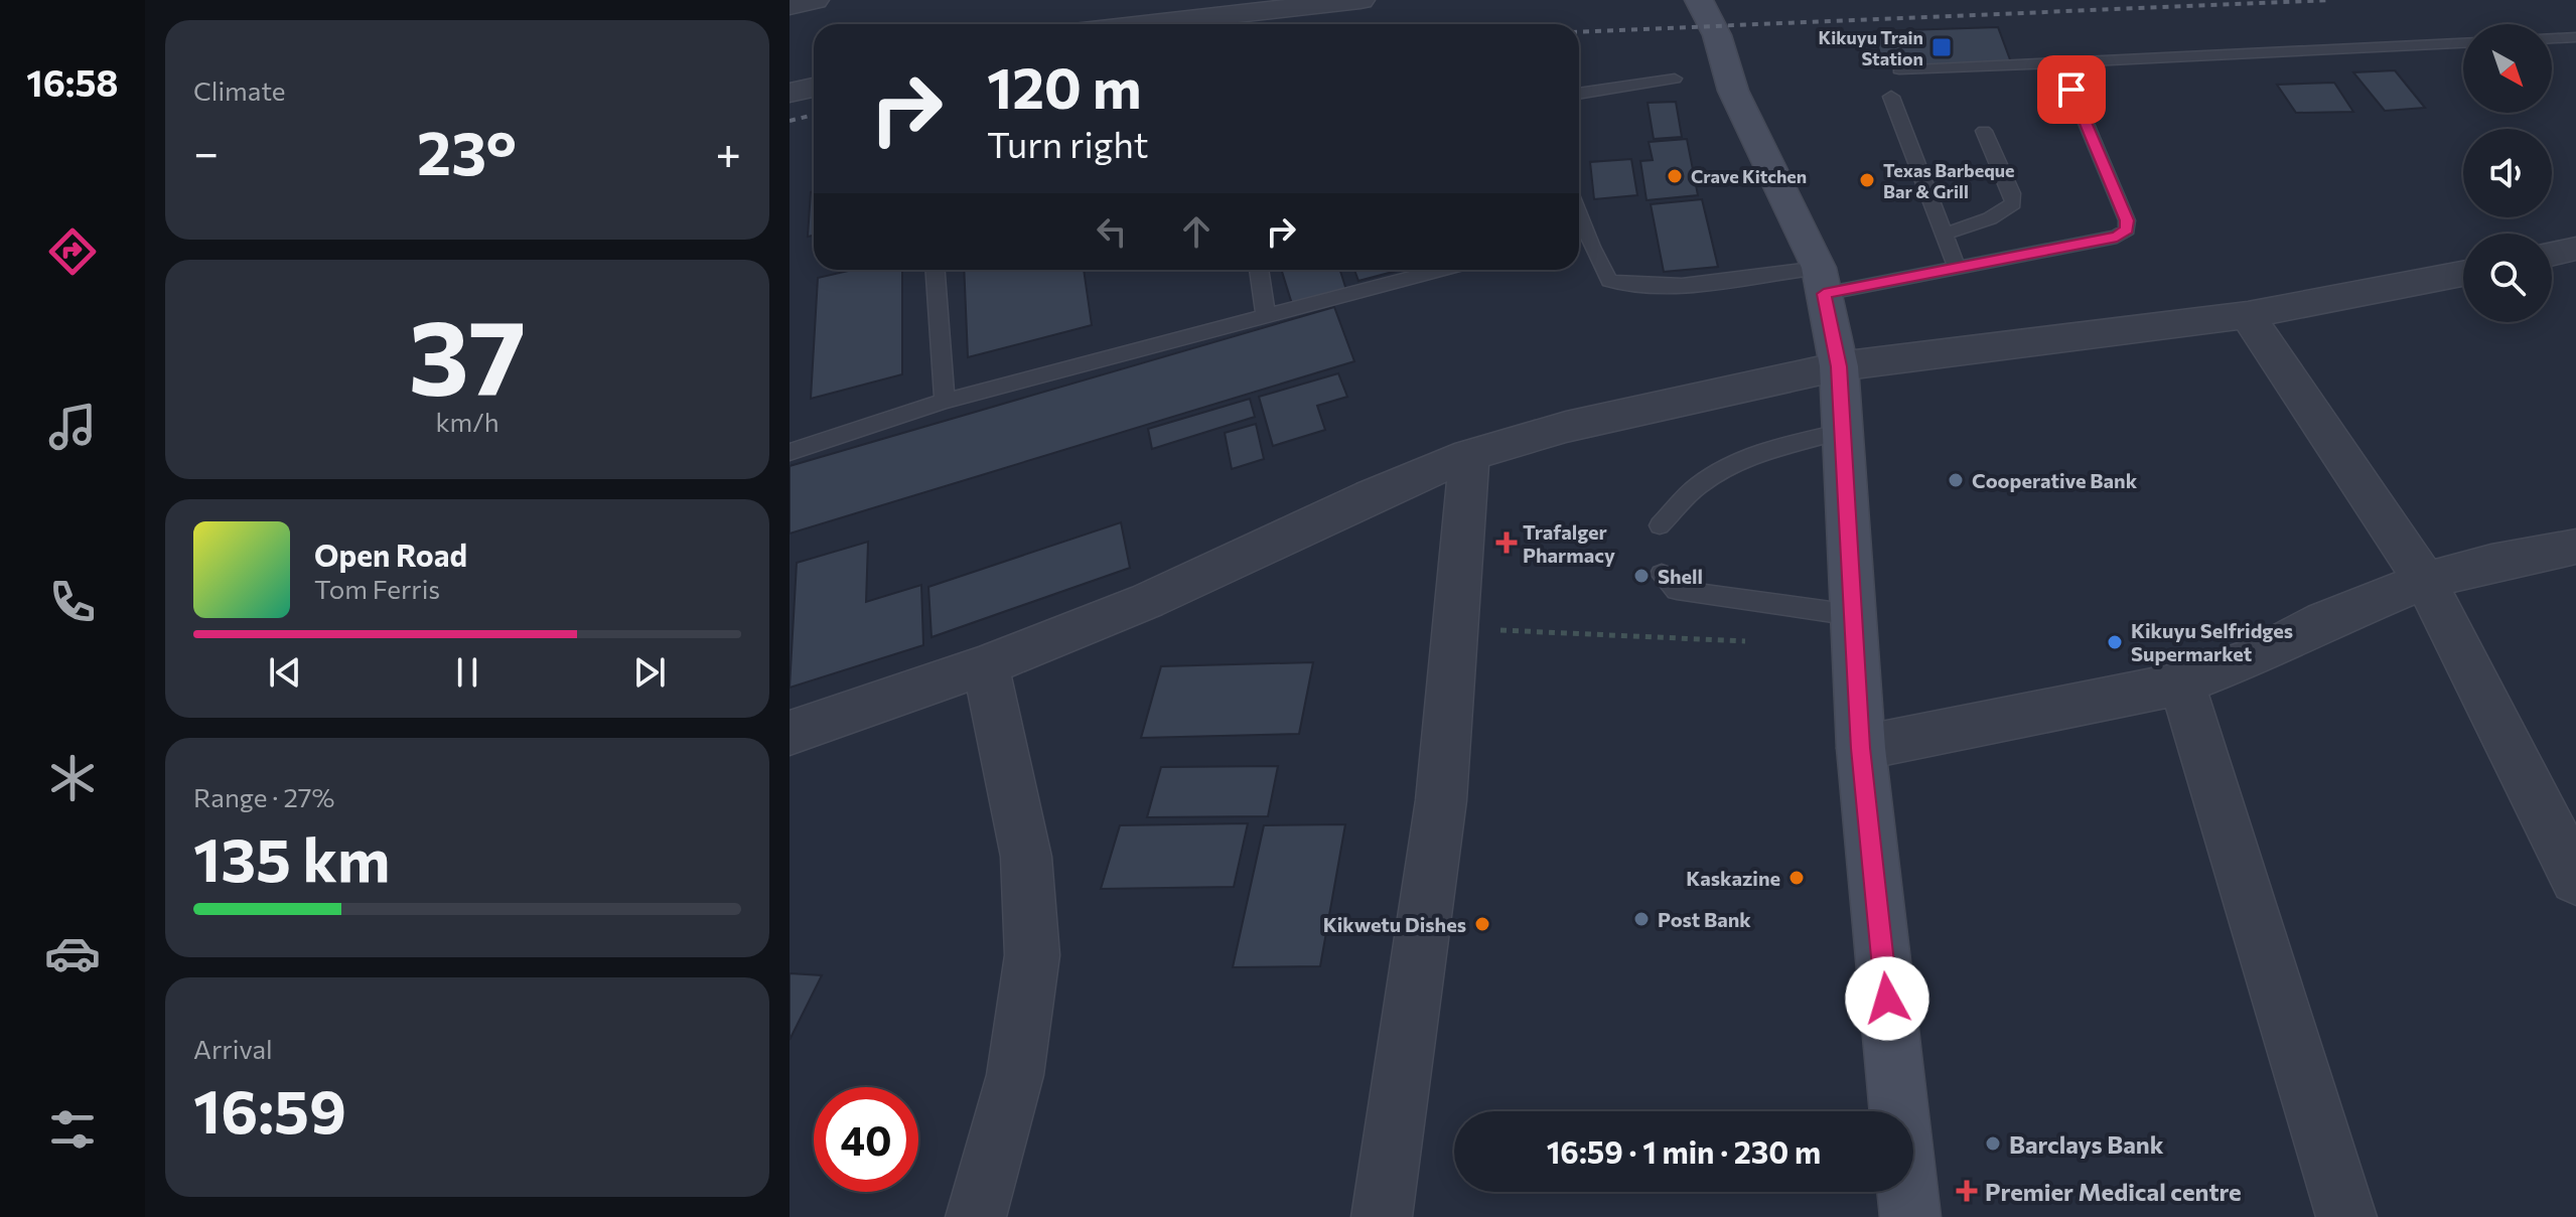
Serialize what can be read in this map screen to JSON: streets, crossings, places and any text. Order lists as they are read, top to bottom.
{
  "places": {
    "transit": ["Kikuyu Train Station"],
    "other": [
      "Crave Kitchen",
      "Texas Barbeque Bar & Grill",
      "Cooperative Bank",
      "Shell",
      "Kikuyu Selfridges Supermarket",
      "Kaskazine",
      "Post Bank",
      "Kikwetu Dishes",
      "Barclays Bank"
    ],
    "health": ["Trafalger Pharmacy", "Premier Medical centre"]
  },
  "north": "bottom right",
  "page": {
    "tabs": "16:58",
    "tile": [
      "Climate",
      ["37", "km/h"],
      ["Range · 27%", "135 km"],
      ["Arrival", "16:59"]
    ],
    "turn": ["120 m", "Turn right"],
    "heat": ["−", "23°", "+"],
    "song": ["Open Road", "Tom Ferris"],
    "limit": "40",
    "trip": "16:59 · 1 min · 230 m"
  }
}
